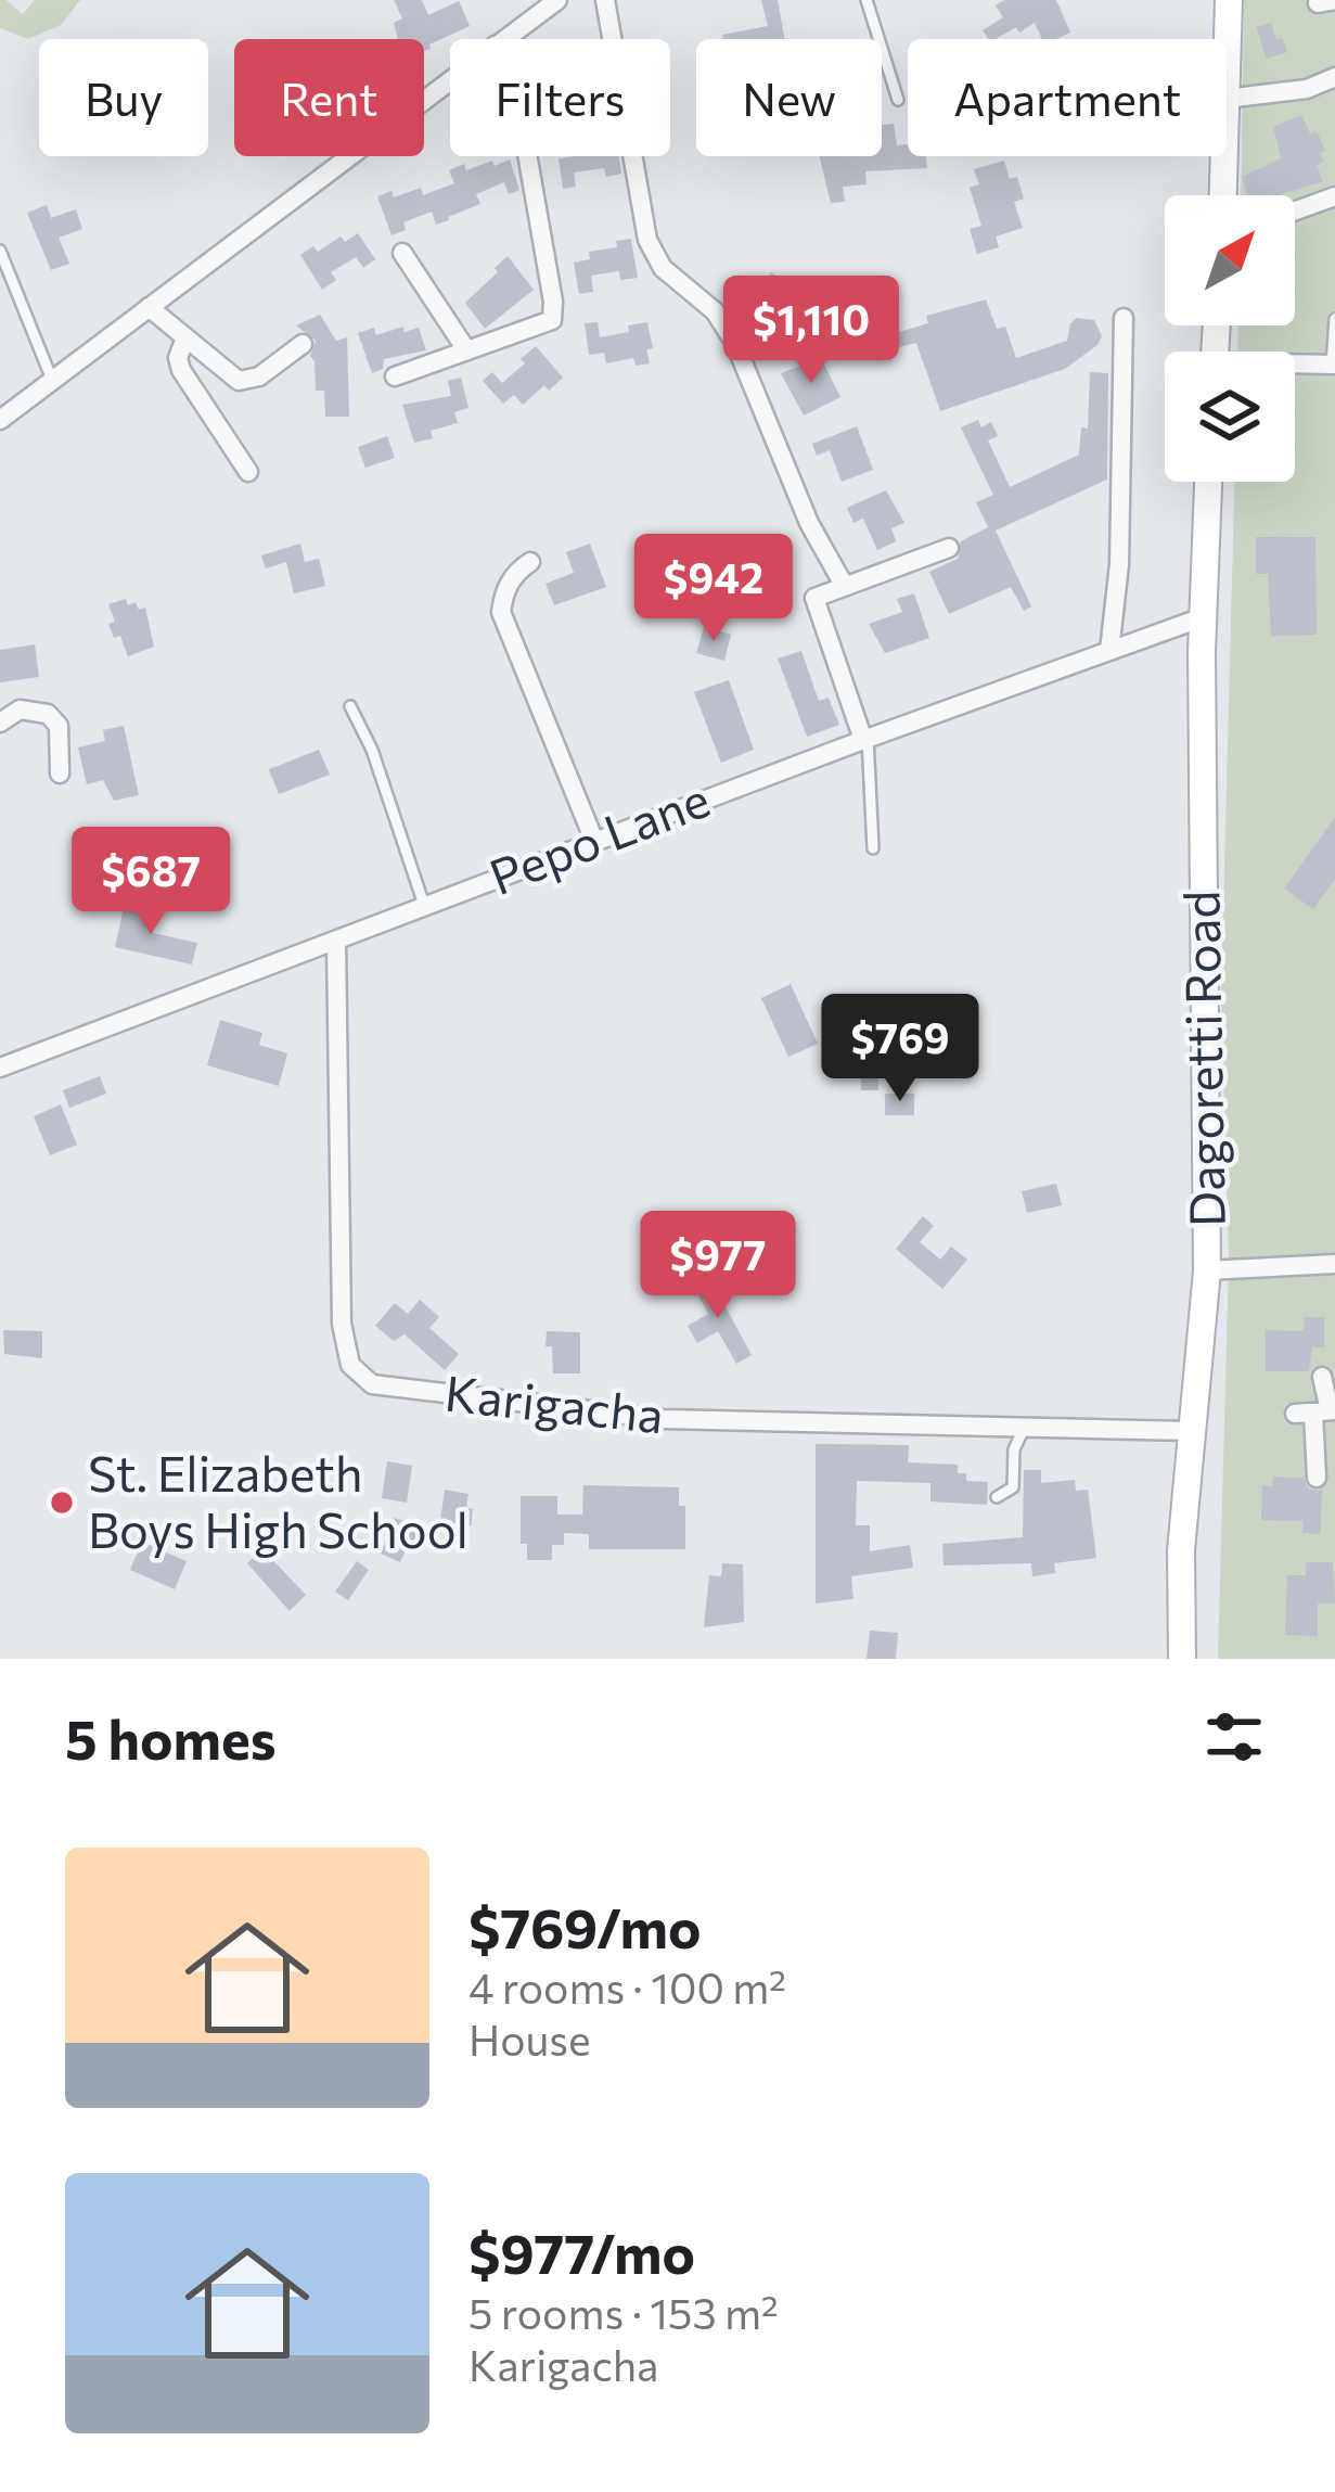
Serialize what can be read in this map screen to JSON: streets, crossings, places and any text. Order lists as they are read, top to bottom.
{
  "streets": {
    "main road": ["Dagoretti Road"],
    "street": ["Pepo Lane", "Karigacha"]
  },
  "crossings": [
    ["Pepo Lane", "Dagoretti Road"],
    ["Pepo Lane", "Karigacha"],
    ["Dagoretti Road", "Karigacha"]
  ],
  "places": ["St. Elizabeth Boys High School"],
  "north": "top right",
  "page": {
    "chip": [
      "Buy",
      "Rent",
      "Filters",
      "New",
      "Apartment"
    ],
    "price": [
      "$1,110",
      "$942",
      "$687",
      "$769",
      "$977"
    ],
    "heading": "5 homes",
    "list": [
      {
        "name": "$769/mo",
        "note": "4 rooms · 100 m² · House"
      },
      {
        "name": "$977/mo",
        "note": "5 rooms · 153 m² · Karigacha"
      }
    ]
  }
}
